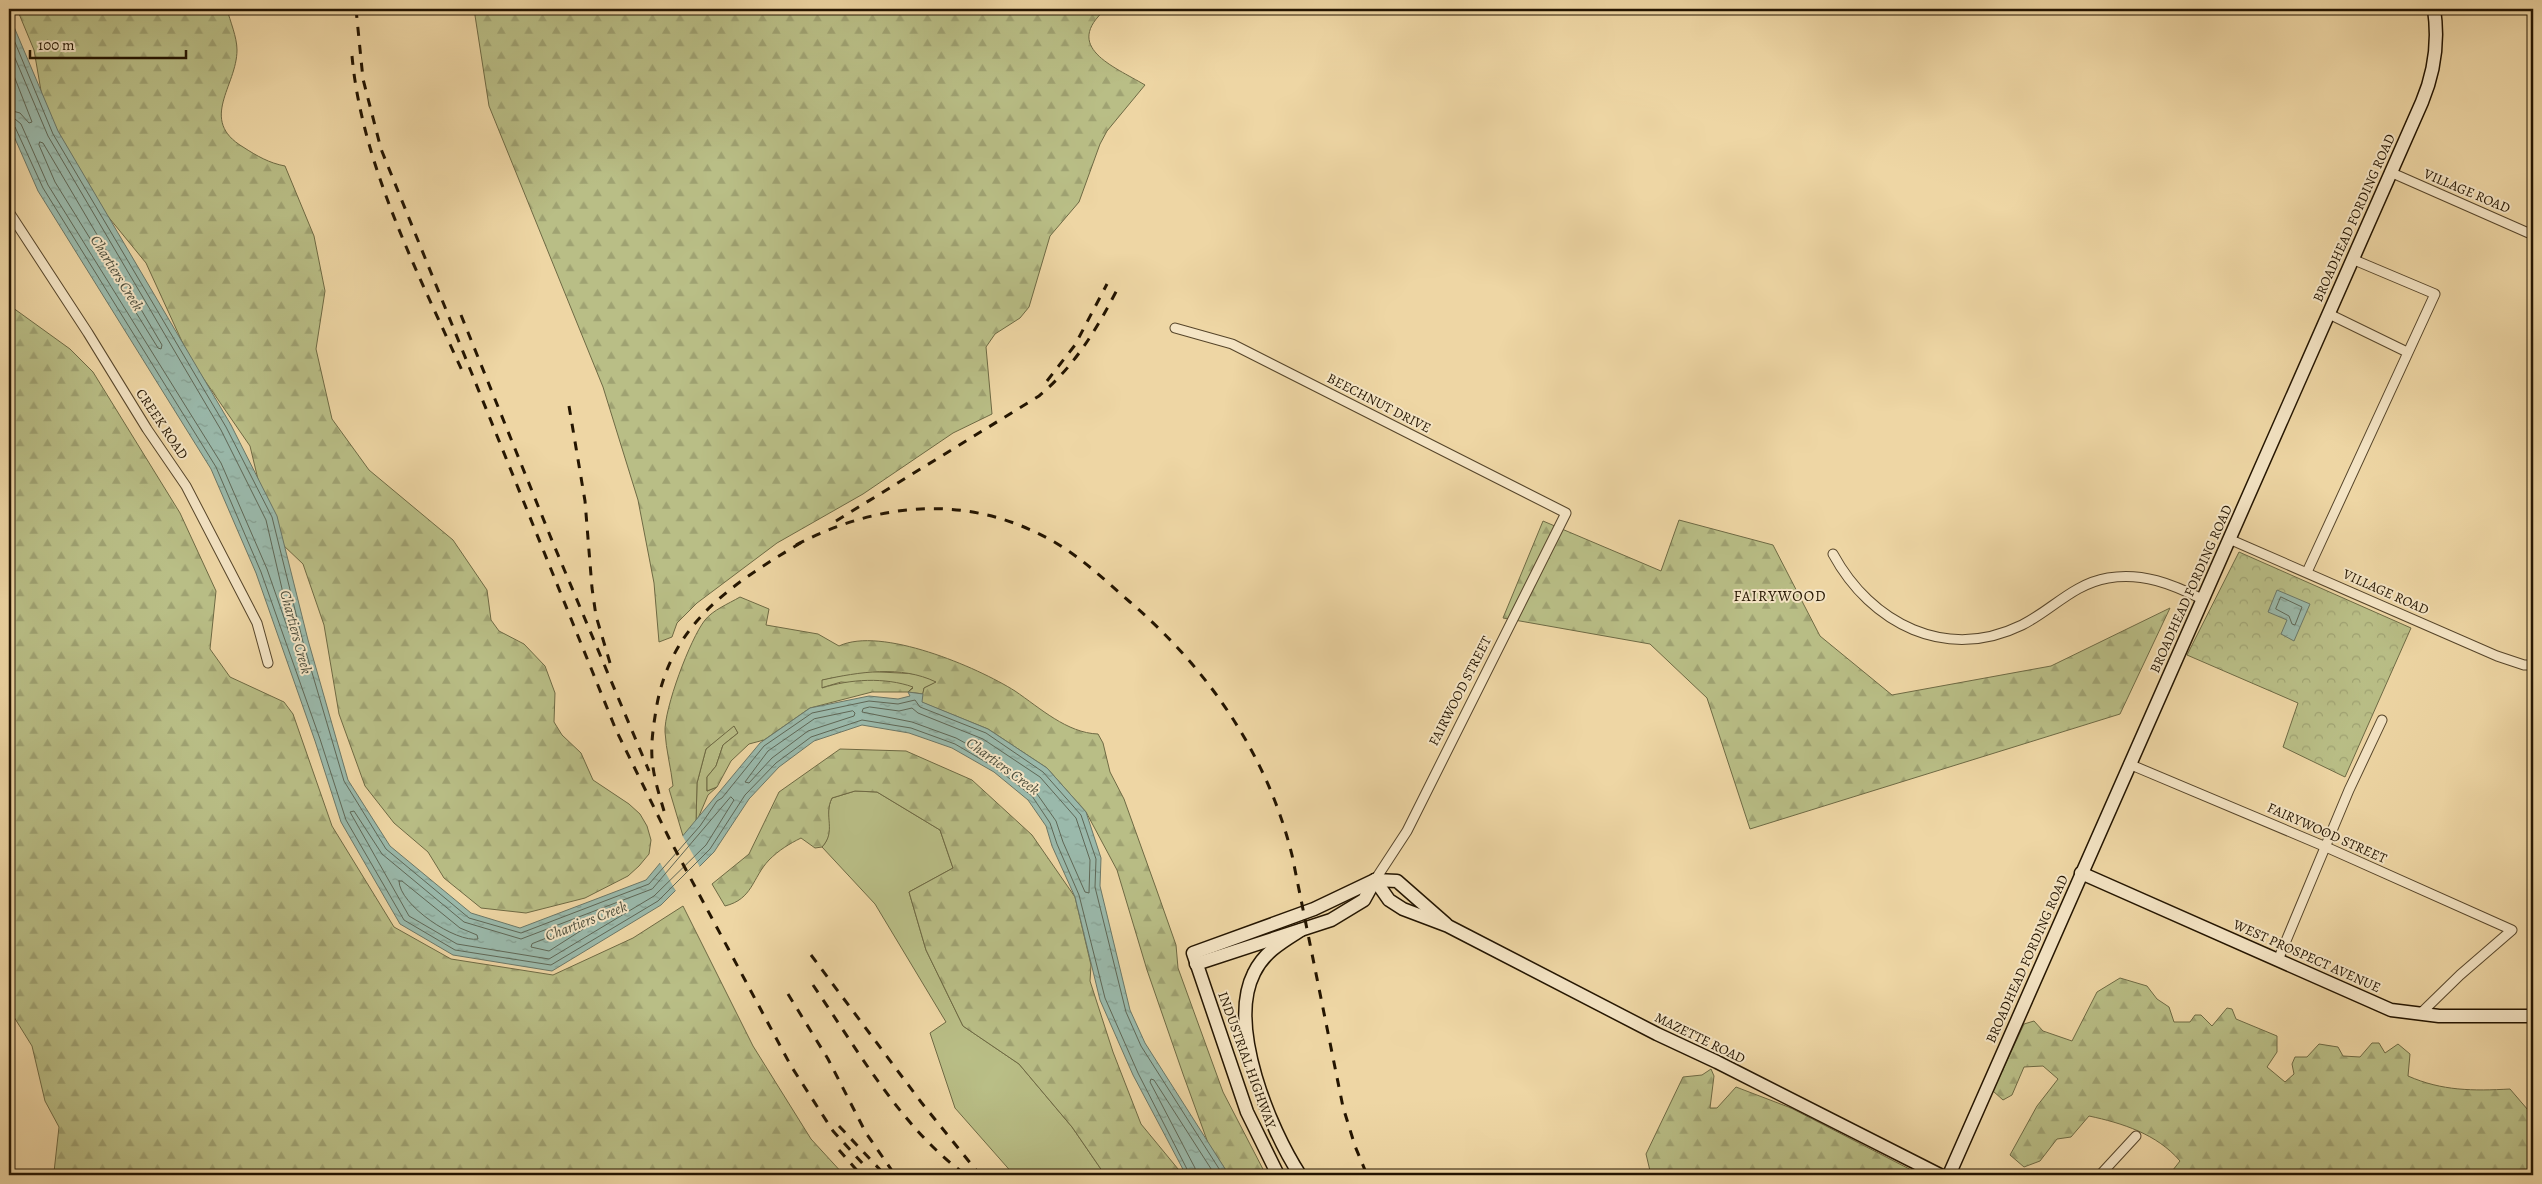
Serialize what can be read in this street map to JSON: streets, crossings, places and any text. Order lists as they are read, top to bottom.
{
  "streets": {
    "street": [
      "VILLAGE ROAD",
      "BROADHEAD FORDING ROAD",
      "BEECHNUT DRIVE",
      "CREEK ROAD",
      "FAIRWOOD STREET",
      "FAIRYWOOD STREET",
      "WEST PROSPECT AVENUE",
      "MAZETTE ROAD",
      "INDUSTRIAL HIGHWAY"
    ]
  },
  "crossings": [
    ["VILLAGE ROAD", "BROADHEAD FORDING ROAD"],
    ["BROADHEAD FORDING ROAD", "FAIRYWOOD STREET"],
    ["BROADHEAD FORDING ROAD", "WEST PROSPECT AVENUE"],
    ["BEECHNUT DRIVE", "FAIRWOOD STREET"],
    ["FAIRWOOD STREET", "MAZETTE ROAD"],
    ["FAIRWOOD STREET", "INDUSTRIAL HIGHWAY"],
    ["FAIRYWOOD STREET", "WEST PROSPECT AVENUE"]
  ],
  "districts": ["FAIRYWOOD"],
  "water": ["Chartiers Creek"],
  "scale_bar": "100 m"
}
